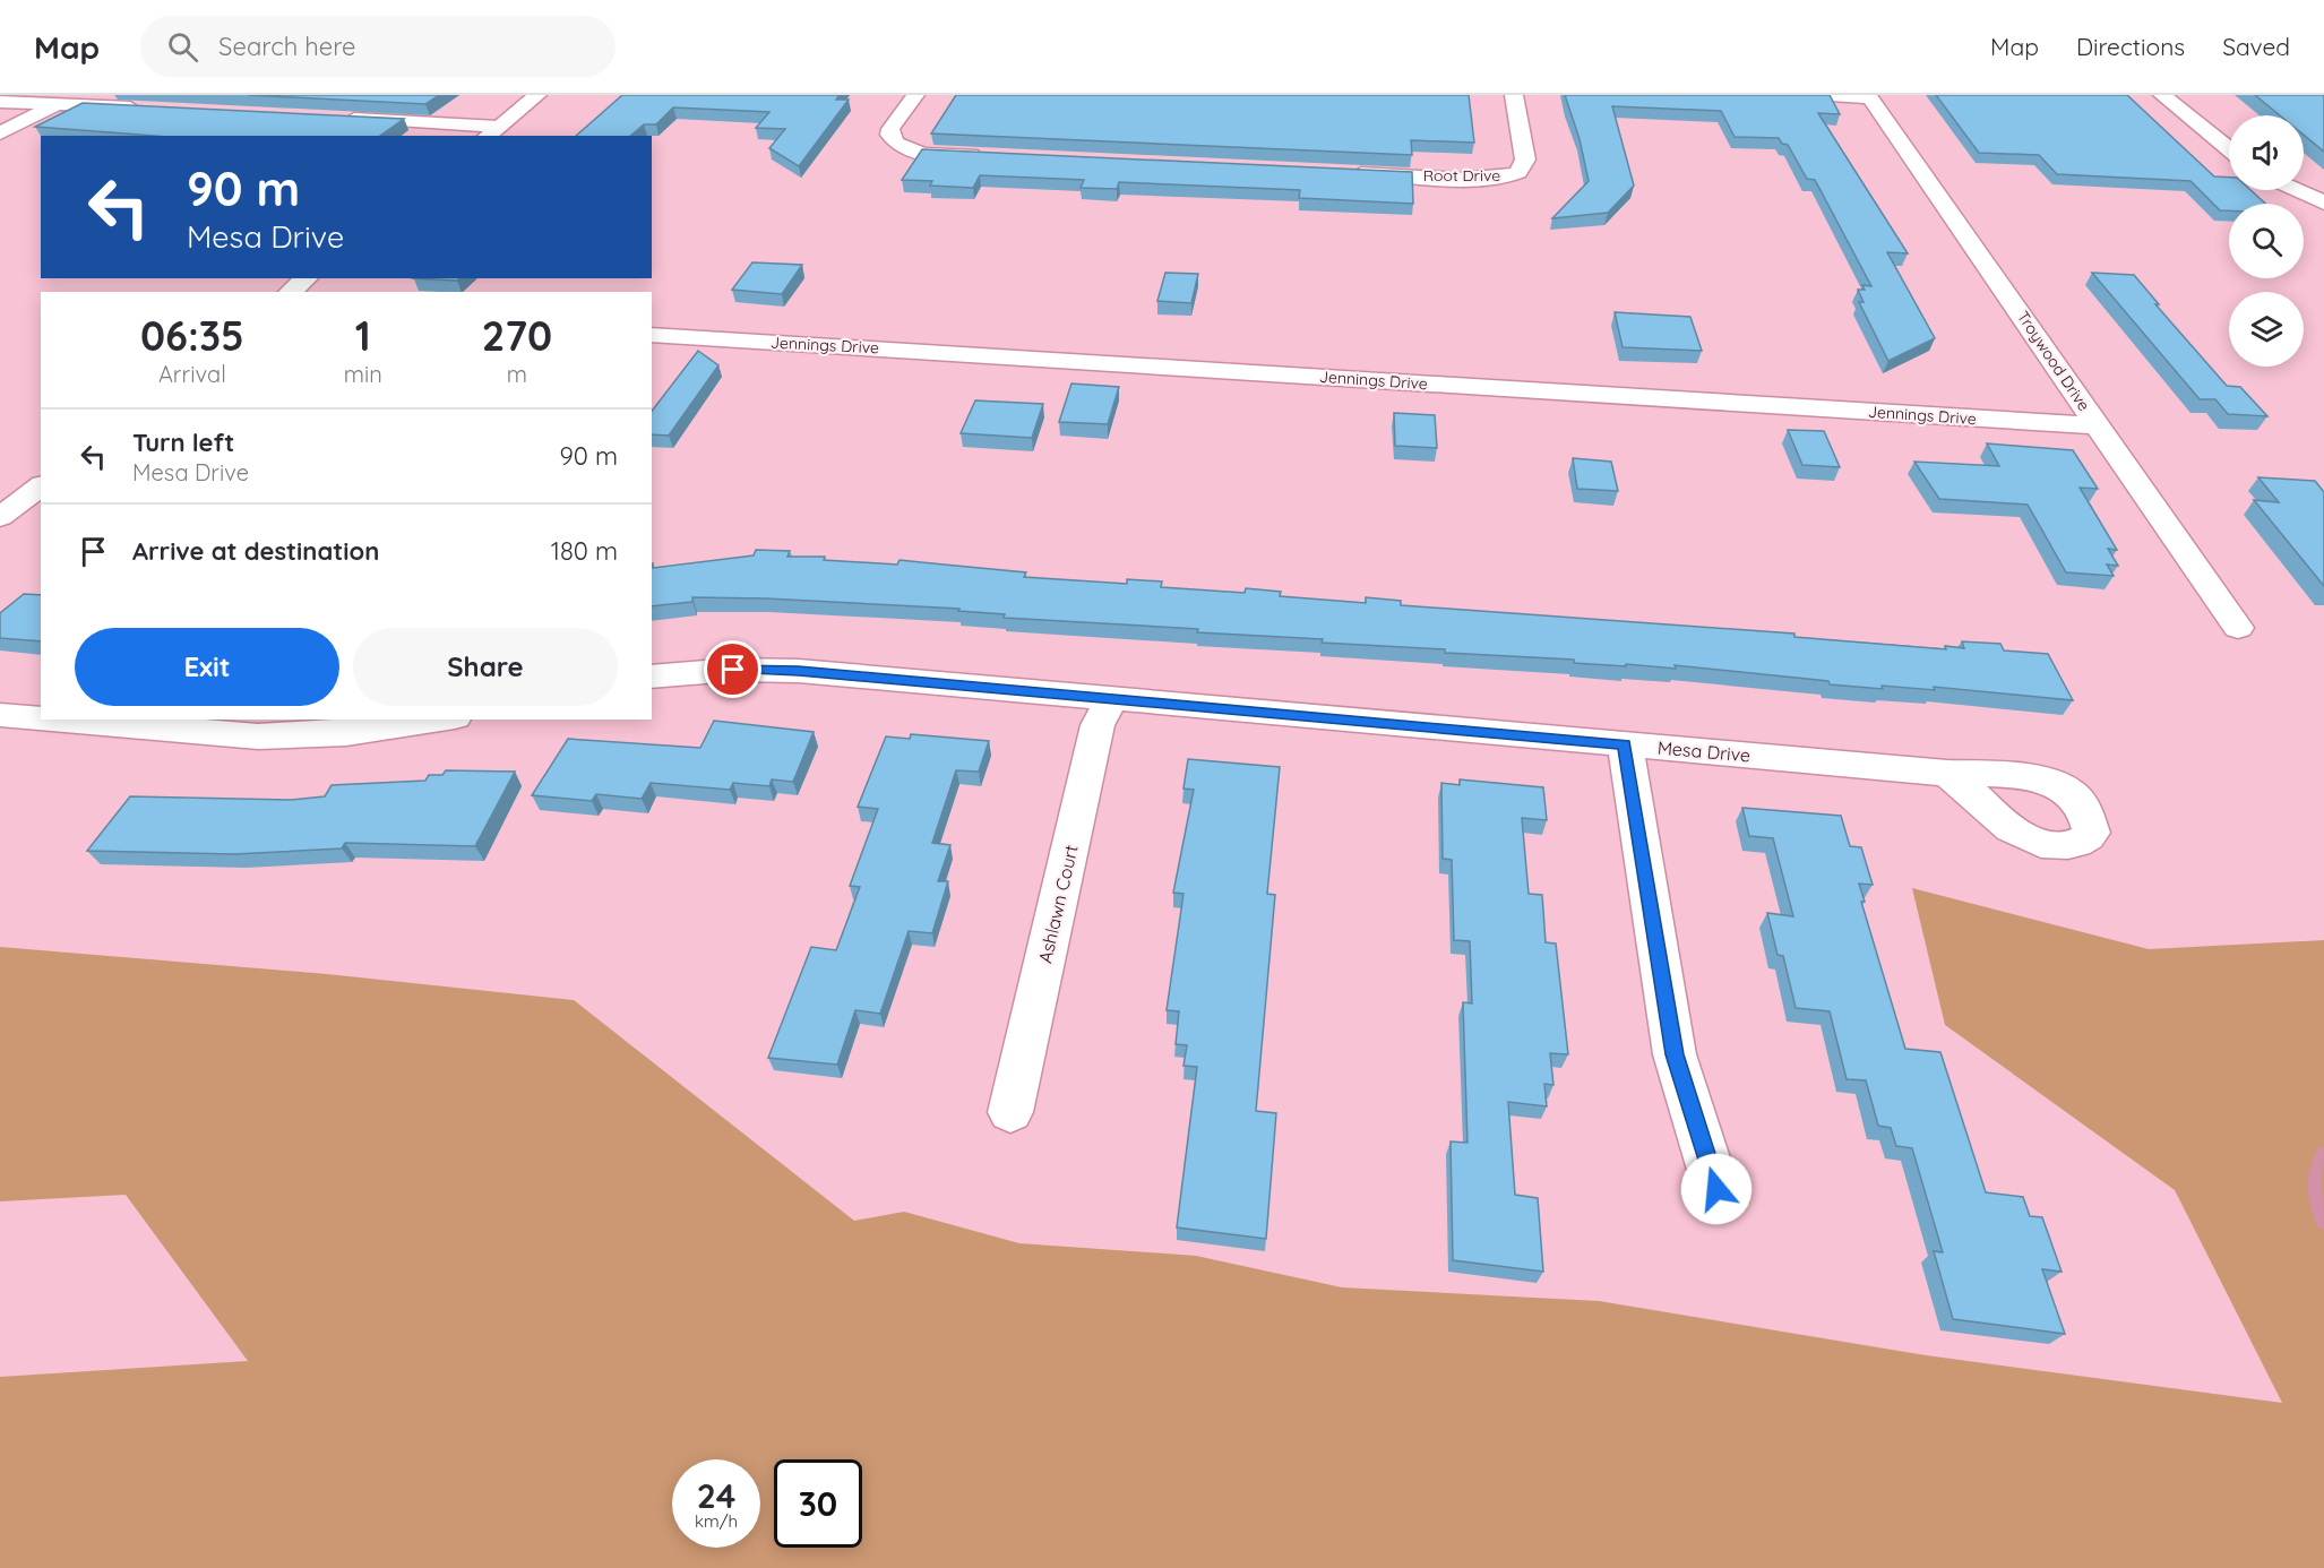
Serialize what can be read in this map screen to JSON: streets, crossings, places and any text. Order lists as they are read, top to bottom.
{
  "streets": {
    "street": [
      "Root Drive",
      "Jennings Drive",
      "Troywood Drive",
      "Mesa Drive",
      "Ashlawn Court"
    ]
  },
  "crossings": [
    ["Jennings Drive", "Troywood Drive"],
    ["Mesa Drive", "Ashlawn Court"]
  ],
  "page": {
    "header": "Map",
    "search": "Search here",
    "nav": ["Map", "Directions", "Saved"],
    "turn": ["90 m", "Mesa Drive"],
    "eta": [
      "06:35",
      "Arrival",
      "1",
      "min",
      "270",
      "m"
    ],
    "list": [
      {
        "name": "Turn left",
        "note": "Mesa Drive",
        "value": "90 m"
      },
      {
        "name": "Arrive at destination",
        "value": "180 m"
      }
    ],
    "buttons": ["Exit", "Share"],
    "speed": "24 km/h",
    "limit": "30"
  }
}
